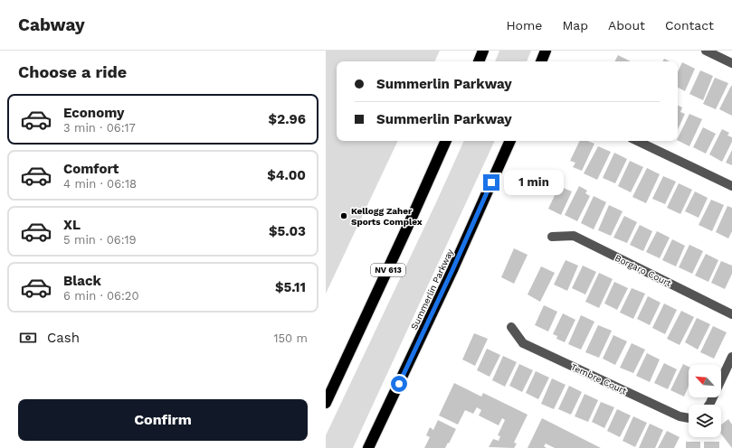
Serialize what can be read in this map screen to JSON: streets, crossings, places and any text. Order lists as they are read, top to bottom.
{
  "streets": {
    "highway": ["NV 613", "Summerlin Parkway"],
    "street": ["Borgaro Court", "Tembre Court"]
  },
  "places": ["Kellogg Zaher Sports Complex"],
  "north": "top left",
  "page": {
    "header": "Cabway",
    "nav": [
      "Home",
      "Map",
      "About",
      "Contact"
    ],
    "heading": "Choose a ride",
    "banner": ["Summerlin Parkway", "Summerlin Parkway"],
    "list": [
      {
        "name": "Economy",
        "note": "3 min · 06:17",
        "value": "$2.96"
      },
      {
        "name": "Comfort",
        "note": "4 min · 06:18",
        "value": "$4.00"
      },
      {
        "name": "XL",
        "note": "5 min · 06:19",
        "value": "$5.03"
      },
      {
        "name": "Black",
        "note": "6 min · 06:20",
        "value": "$5.11"
      }
    ],
    "bubble": "1 min",
    "pay": ["Cash", "150 m"],
    "buttons": "Confirm"
  }
}
